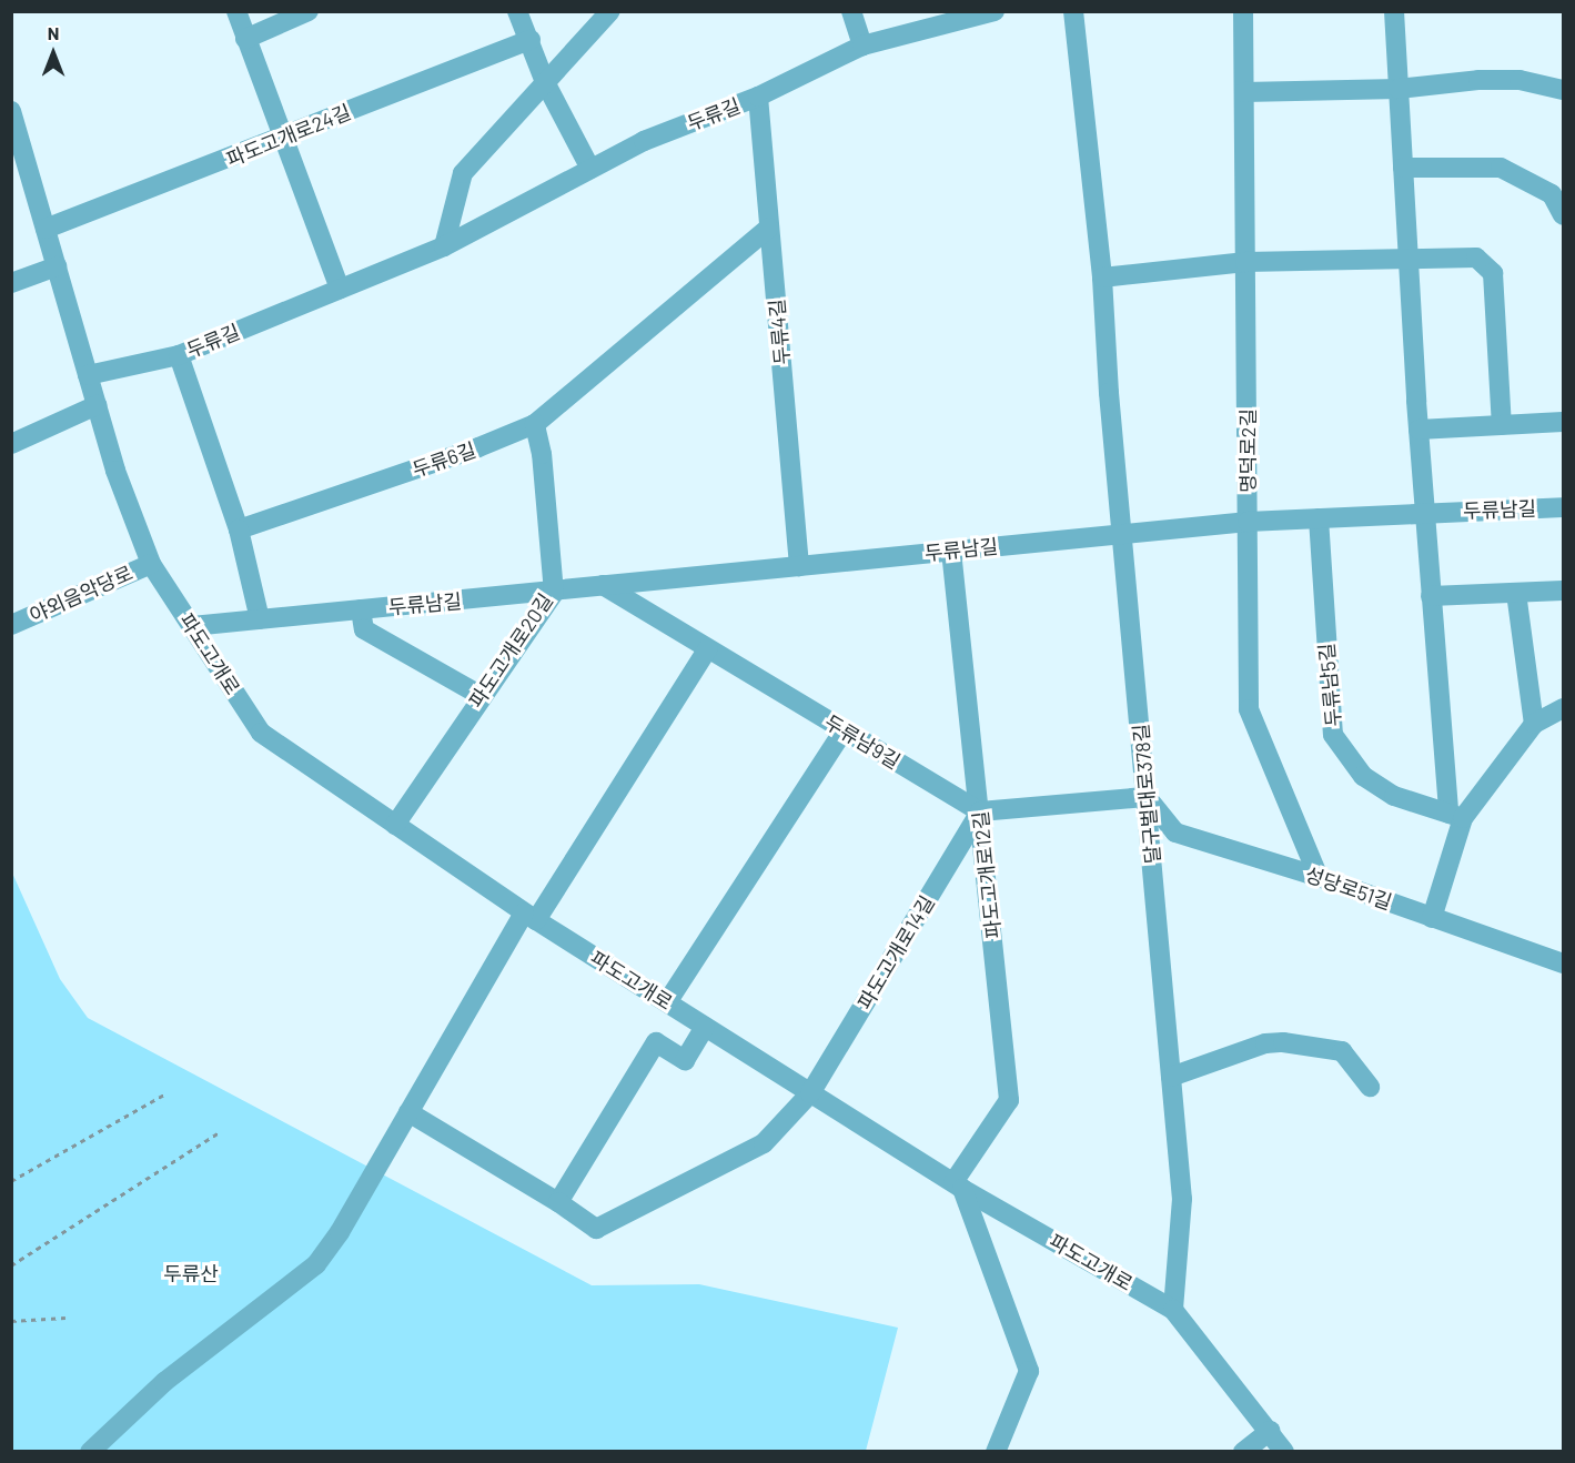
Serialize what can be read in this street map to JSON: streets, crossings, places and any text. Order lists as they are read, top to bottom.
{
  "streets": {
    "street": [
      "두류길",
      "파도고개로24길",
      "두류4길",
      "명덕로2길",
      "두류6길",
      "두류남길",
      "야외음악당로",
      "파도고개로20길",
      "파도고개로",
      "두류남5길",
      "두류남9길",
      "달구벌대로378길",
      "파도고개로12길",
      "성당로51길",
      "파도고개로14길"
    ]
  },
  "crossings": [
    ["두류길", "두류4길"],
    ["두류길", "파도고개로"],
    ["파도고개로24길", "파도고개로"],
    ["두류4길", "두류6길"],
    ["두류4길", "두류남길"],
    ["명덕로2길", "두류남길"],
    ["명덕로2길", "성당로51길"],
    ["두류6길", "파도고개로20길"],
    ["두류남길", "파도고개로20길"],
    ["두류남길", "파도고개로"],
    ["두류남길", "두류남5길"],
    ["두류남길", "두류남9길"],
    ["두류남길", "달구벌대로378길"],
    ["두류남길", "파도고개로12길"],
    ["야외음악당로", "파도고개로"],
    ["파도고개로20길", "파도고개로"],
    ["파도고개로", "달구벌대로378길"],
    ["파도고개로", "파도고개로12길"],
    ["파도고개로", "파도고개로14길"],
    ["두류남9길", "파도고개로12길"],
    ["두류남9길", "파도고개로14길"],
    ["달구벌대로378길", "성당로51길"],
    ["파도고개로12길", "파도고개로14길"]
  ],
  "parks": ["두류산"],
  "north": "top"
}
